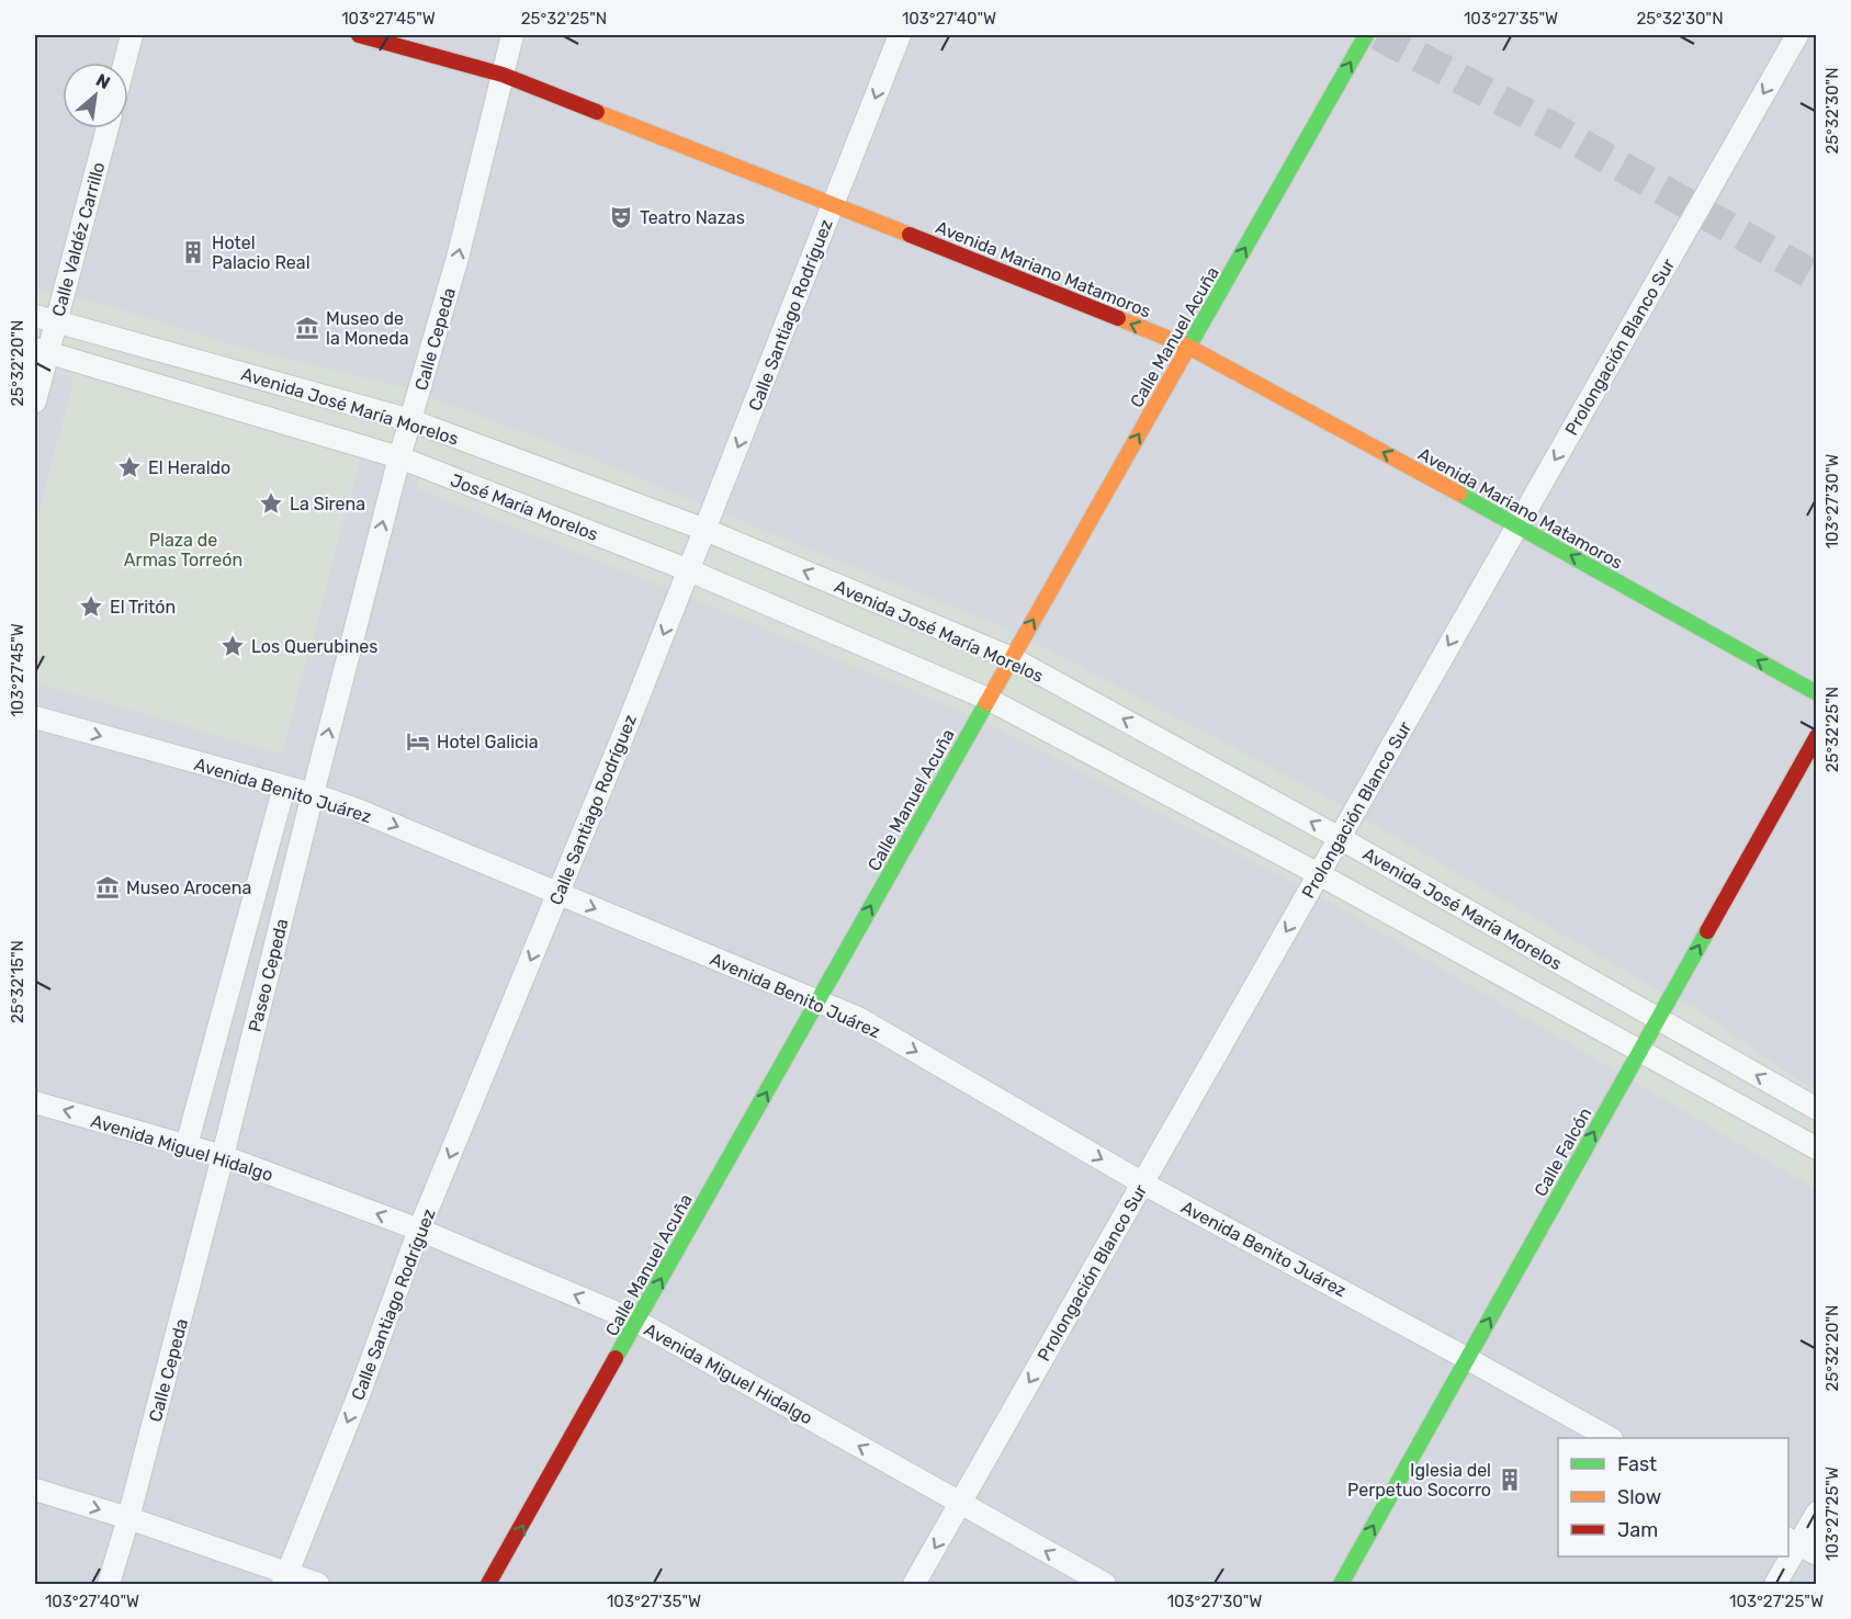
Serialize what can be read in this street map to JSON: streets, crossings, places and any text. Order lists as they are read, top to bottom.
{
  "streets": {
    "street": [
      "Calle Valdéz Carrillo",
      "Avenida Mariano Matamoros",
      "Calle Santiago Rodríguez",
      "Calle Manuel Acuña",
      "Calle Cepeda",
      "Prolongación Blanco Sur",
      "Avenida José María Morelos",
      "José María Morelos",
      "Avenida Benito Juárez",
      "Paseo Cepeda",
      "Avenida Miguel Hidalgo",
      "Calle Falcón"
    ]
  },
  "crossings": [
    ["Calle Valdéz Carrillo", "Avenida José María Morelos"],
    ["Calle Valdéz Carrillo", "José María Morelos"],
    ["Avenida Mariano Matamoros", "Calle Santiago Rodríguez"],
    ["Avenida Mariano Matamoros", "Calle Manuel Acuña"],
    ["Avenida Mariano Matamoros", "Calle Cepeda"],
    ["Avenida Mariano Matamoros", "Prolongación Blanco Sur"],
    ["Calle Santiago Rodríguez", "Avenida José María Morelos"],
    ["Calle Santiago Rodríguez", "José María Morelos"],
    ["Calle Santiago Rodríguez", "Avenida Benito Juárez"],
    ["Calle Santiago Rodríguez", "Avenida Miguel Hidalgo"],
    ["Calle Manuel Acuña", "Avenida José María Morelos"],
    ["Calle Manuel Acuña", "José María Morelos"],
    ["Calle Manuel Acuña", "Avenida Benito Juárez"],
    ["Calle Manuel Acuña", "Avenida Miguel Hidalgo"],
    ["Calle Cepeda", "Avenida José María Morelos"],
    ["Calle Cepeda", "José María Morelos"],
    ["Calle Cepeda", "Avenida Benito Juárez"],
    ["Calle Cepeda", "Paseo Cepeda"],
    ["Calle Cepeda", "Avenida Miguel Hidalgo"],
    ["Prolongación Blanco Sur", "Avenida José María Morelos"],
    ["Prolongación Blanco Sur", "Avenida Benito Juárez"],
    ["Prolongación Blanco Sur", "Avenida Miguel Hidalgo"],
    ["Avenida José María Morelos", "José María Morelos"],
    ["Avenida José María Morelos", "Calle Falcón"],
    ["Avenida Benito Juárez", "Paseo Cepeda"],
    ["Avenida Benito Juárez", "Calle Falcón"],
    ["Paseo Cepeda", "Avenida Miguel Hidalgo"]
  ],
  "one_way": [
    "Avenida Mariano Matamoros",
    "Calle Santiago Rodríguez",
    "Calle Manuel Acuña",
    "Calle Cepeda",
    "Prolongación Blanco Sur",
    "Avenida Benito Juárez",
    "Avenida Miguel Hidalgo",
    "Calle Falcón"
  ],
  "parks": ["Plaza de Armas Torreón"],
  "places": {
    "theatre": ["Teatro Nazas"],
    "building": ["Hotel Palacio Real", "Iglesia del Perpetuo Socorro"],
    "museum": ["Museo de la Moneda", "Museo Arocena"],
    "place": [
      "El Heraldo",
      "La Sirena",
      "El Tritón",
      "Los Querubines"
    ],
    "hotel": ["Hotel Galicia"]
  },
  "legend": ["Fast", "Slow", "Jam"],
  "north": "top right",
  "coordinates": [
    "103°27'45\"W",
    "25°32'25\"N",
    "103°27'40\"W",
    "103°27'35\"W",
    "25°32'30\"N",
    "25°32'20\"N",
    "103°27'30\"W",
    "25°32'15\"N",
    "103°27'25\"W"
  ]
}
